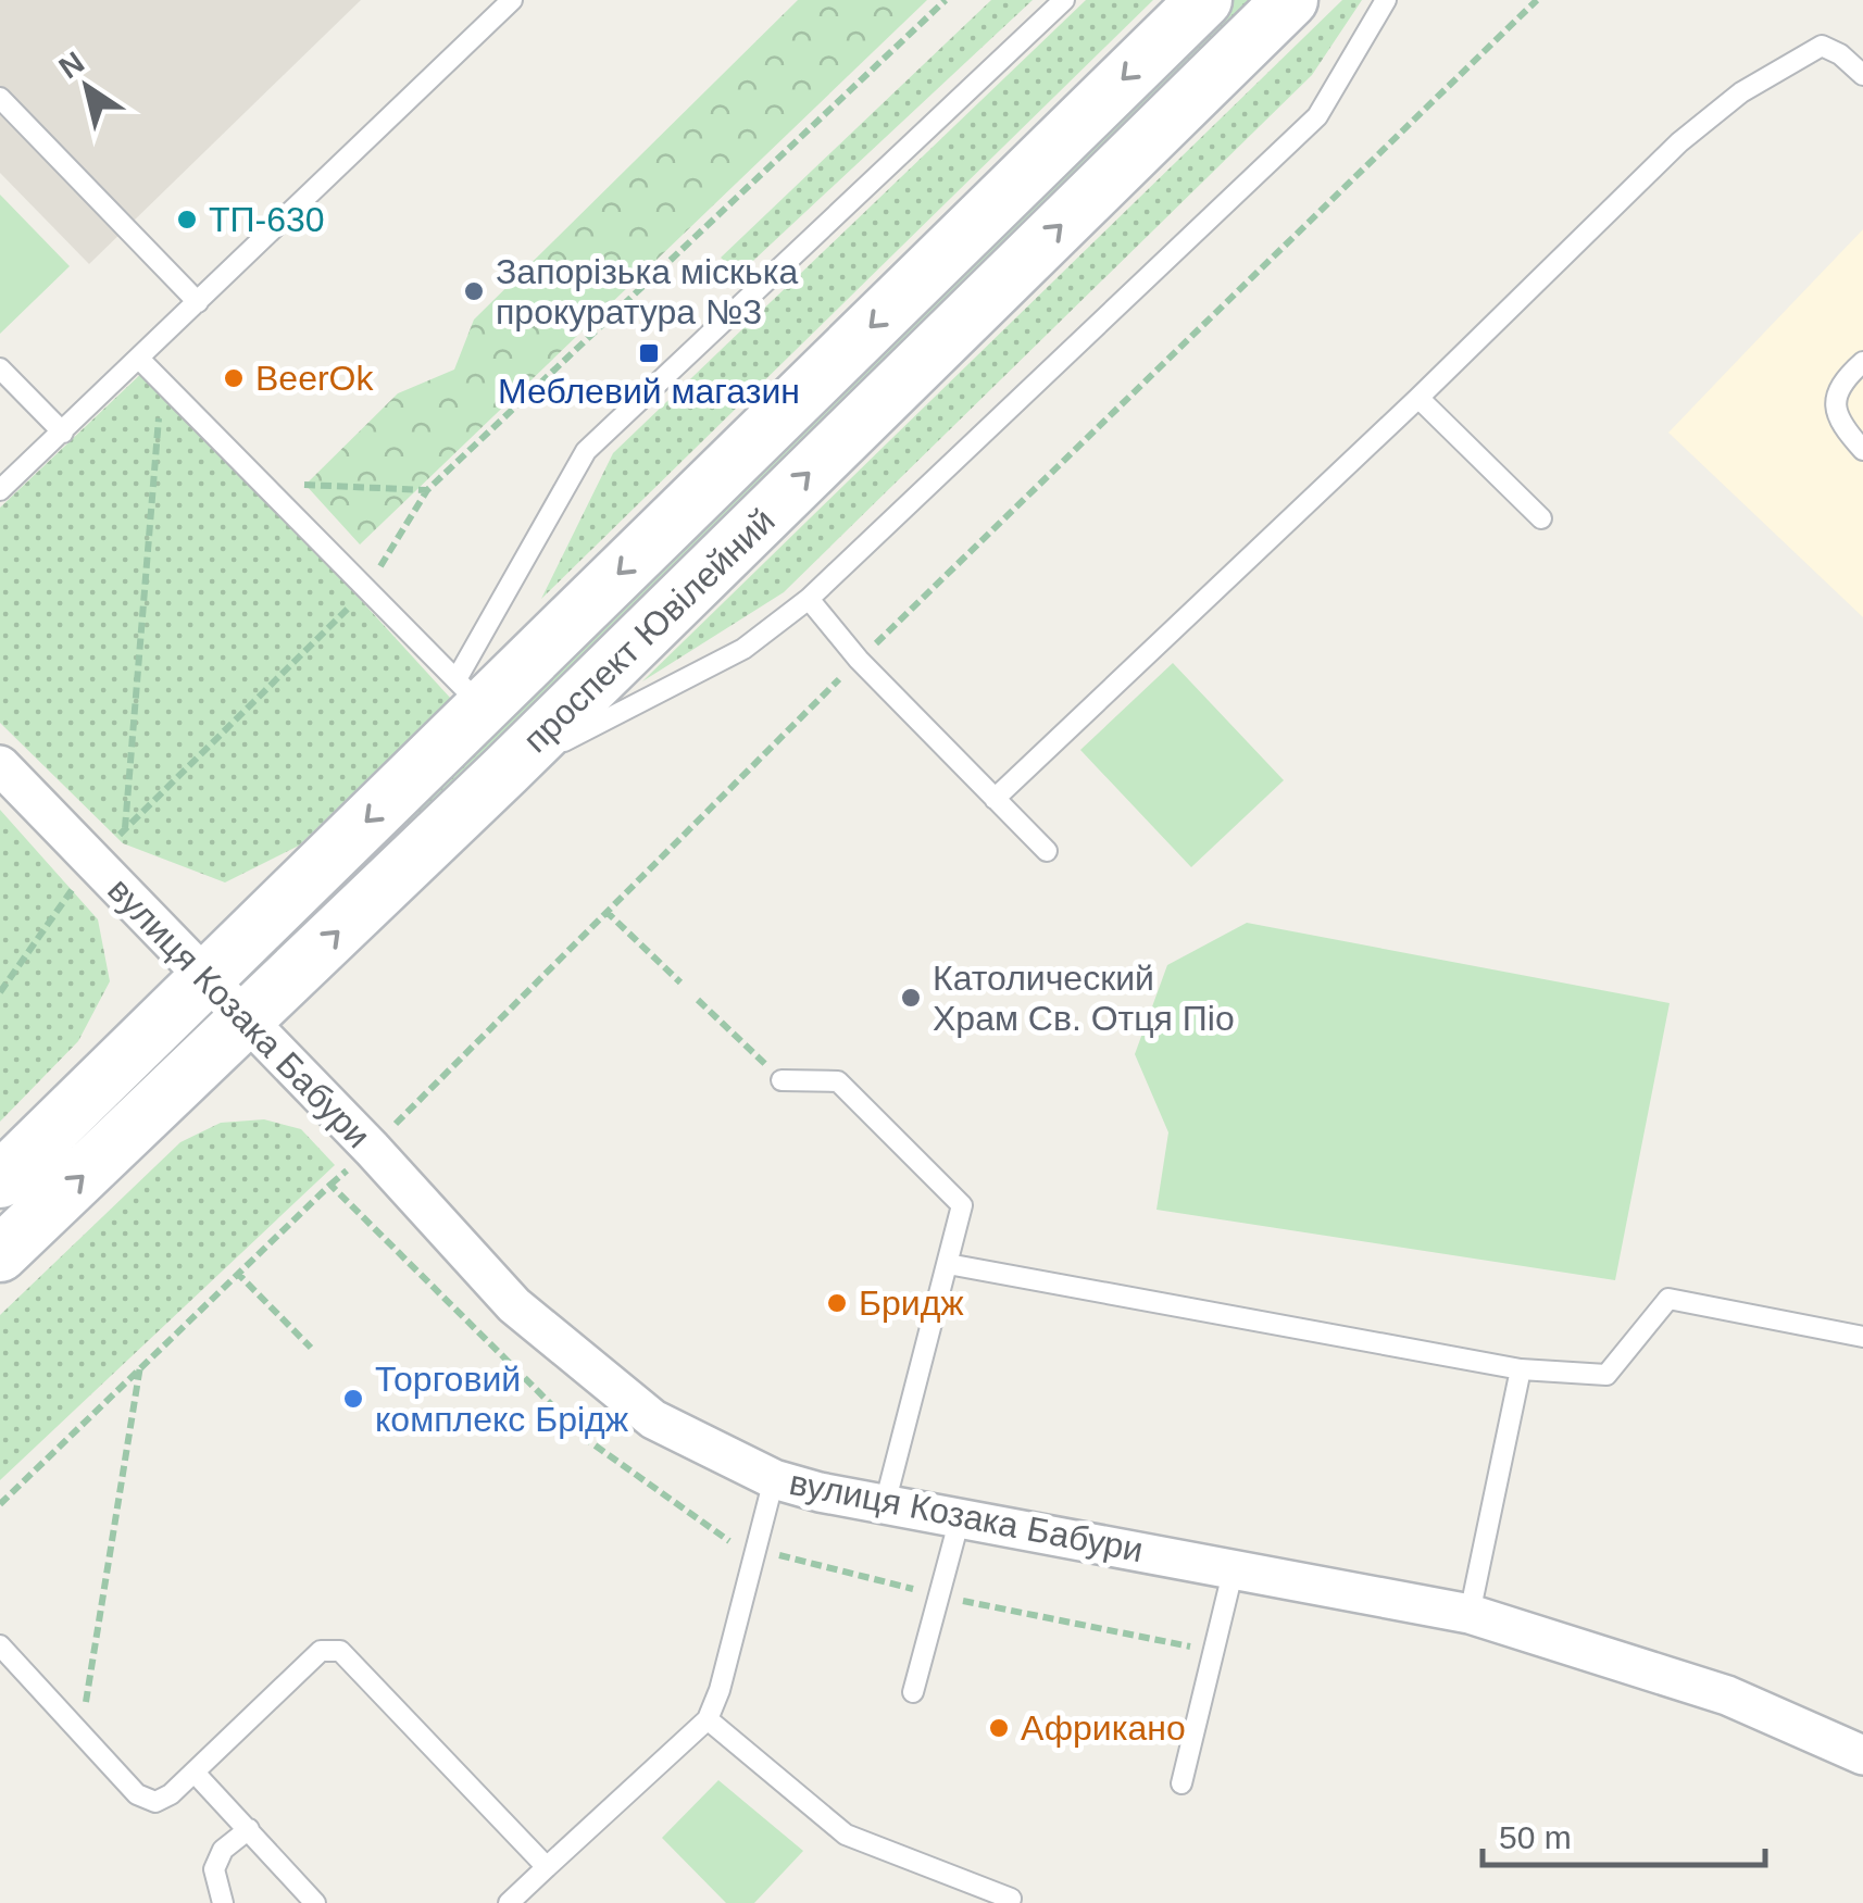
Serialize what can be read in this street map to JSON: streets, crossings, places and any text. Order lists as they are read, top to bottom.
{
  "streets": {
    "street": ["проспект Ювілейний", "вулиця Козака Бабури"]
  },
  "crossings": [
    ["проспект Ювілейний", "вулиця Козака Бабури"]
  ],
  "places": {
    "other": [
      "ТП-630",
      "Запорізька міскька прокуратура №3",
      "BeerOk",
      "Католический Храм Св. Отця Піо",
      "Бридж",
      "Торговий комплекс Брідж",
      "Африкано"
    ],
    "transit": ["Меблевий магазин"]
  },
  "scale_bar": "50 m",
  "north": "top left"
}
